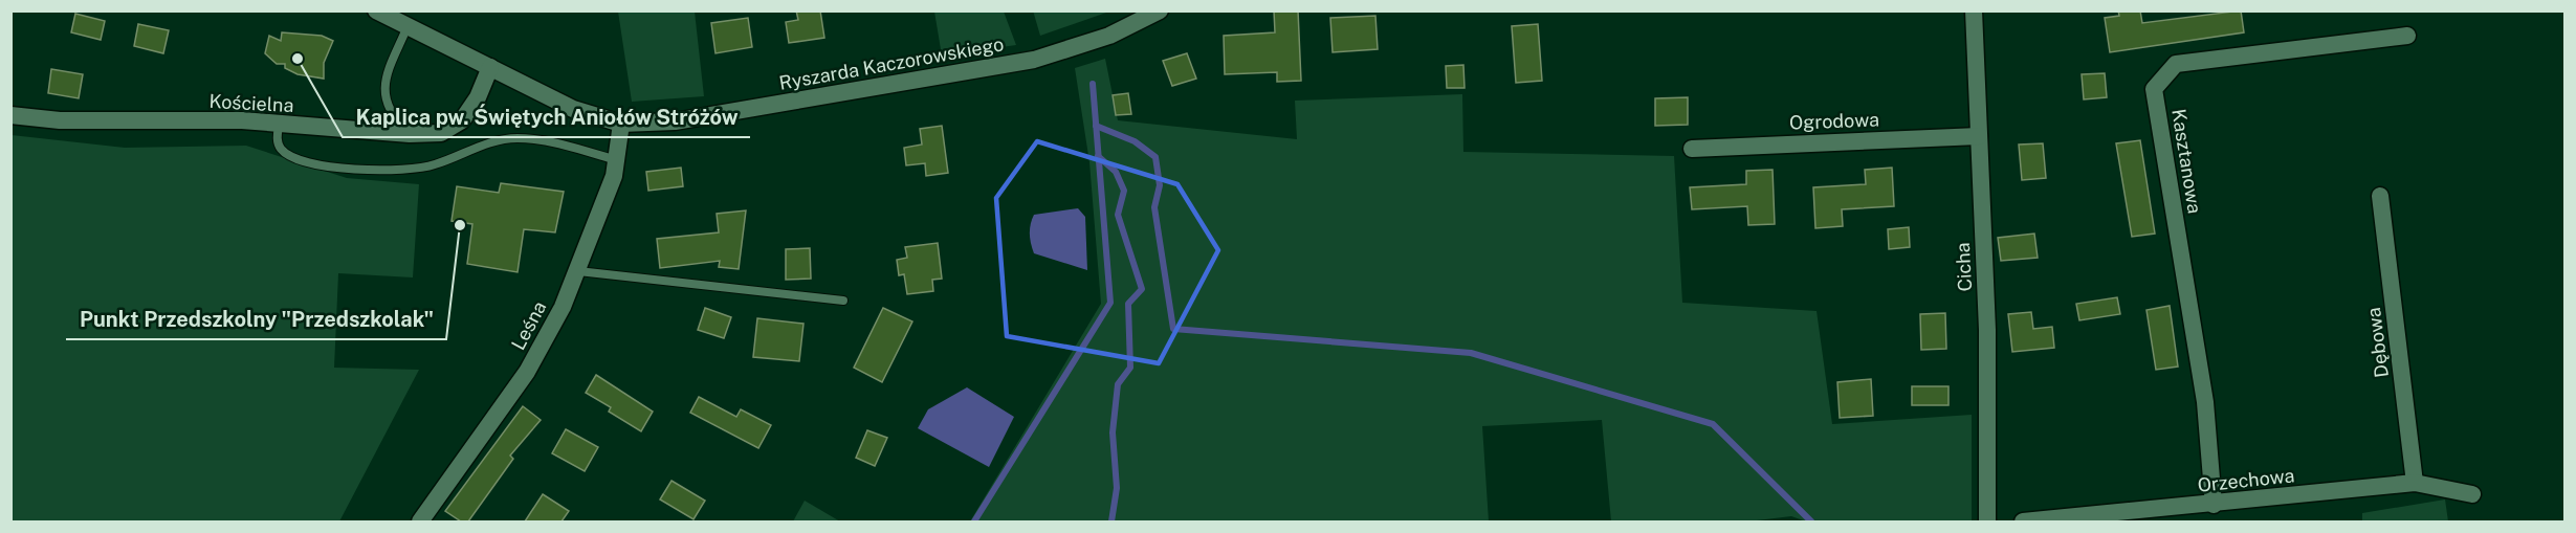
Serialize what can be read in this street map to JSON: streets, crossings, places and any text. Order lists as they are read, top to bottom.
{
  "streets": {
    "street": [
      "Ryszarda Kaczorowskiego",
      "Kościelna",
      "Ogrodowa",
      "Kasztanowa",
      "Cicha",
      "Leśna",
      "Dębowa",
      "Orzechowa"
    ]
  },
  "crossings": [
    ["Ryszarda Kaczorowskiego", "Kościelna"],
    ["Ryszarda Kaczorowskiego", "Leśna"],
    ["Ogrodowa", "Cicha"],
    ["Kasztanowa", "Orzechowa"],
    ["Dębowa", "Orzechowa"]
  ],
  "places": ["Kaplica pw. Świętych Aniołów Stróżów", "Punkt Przedszkolny \"Przedszkolak\""]
}
